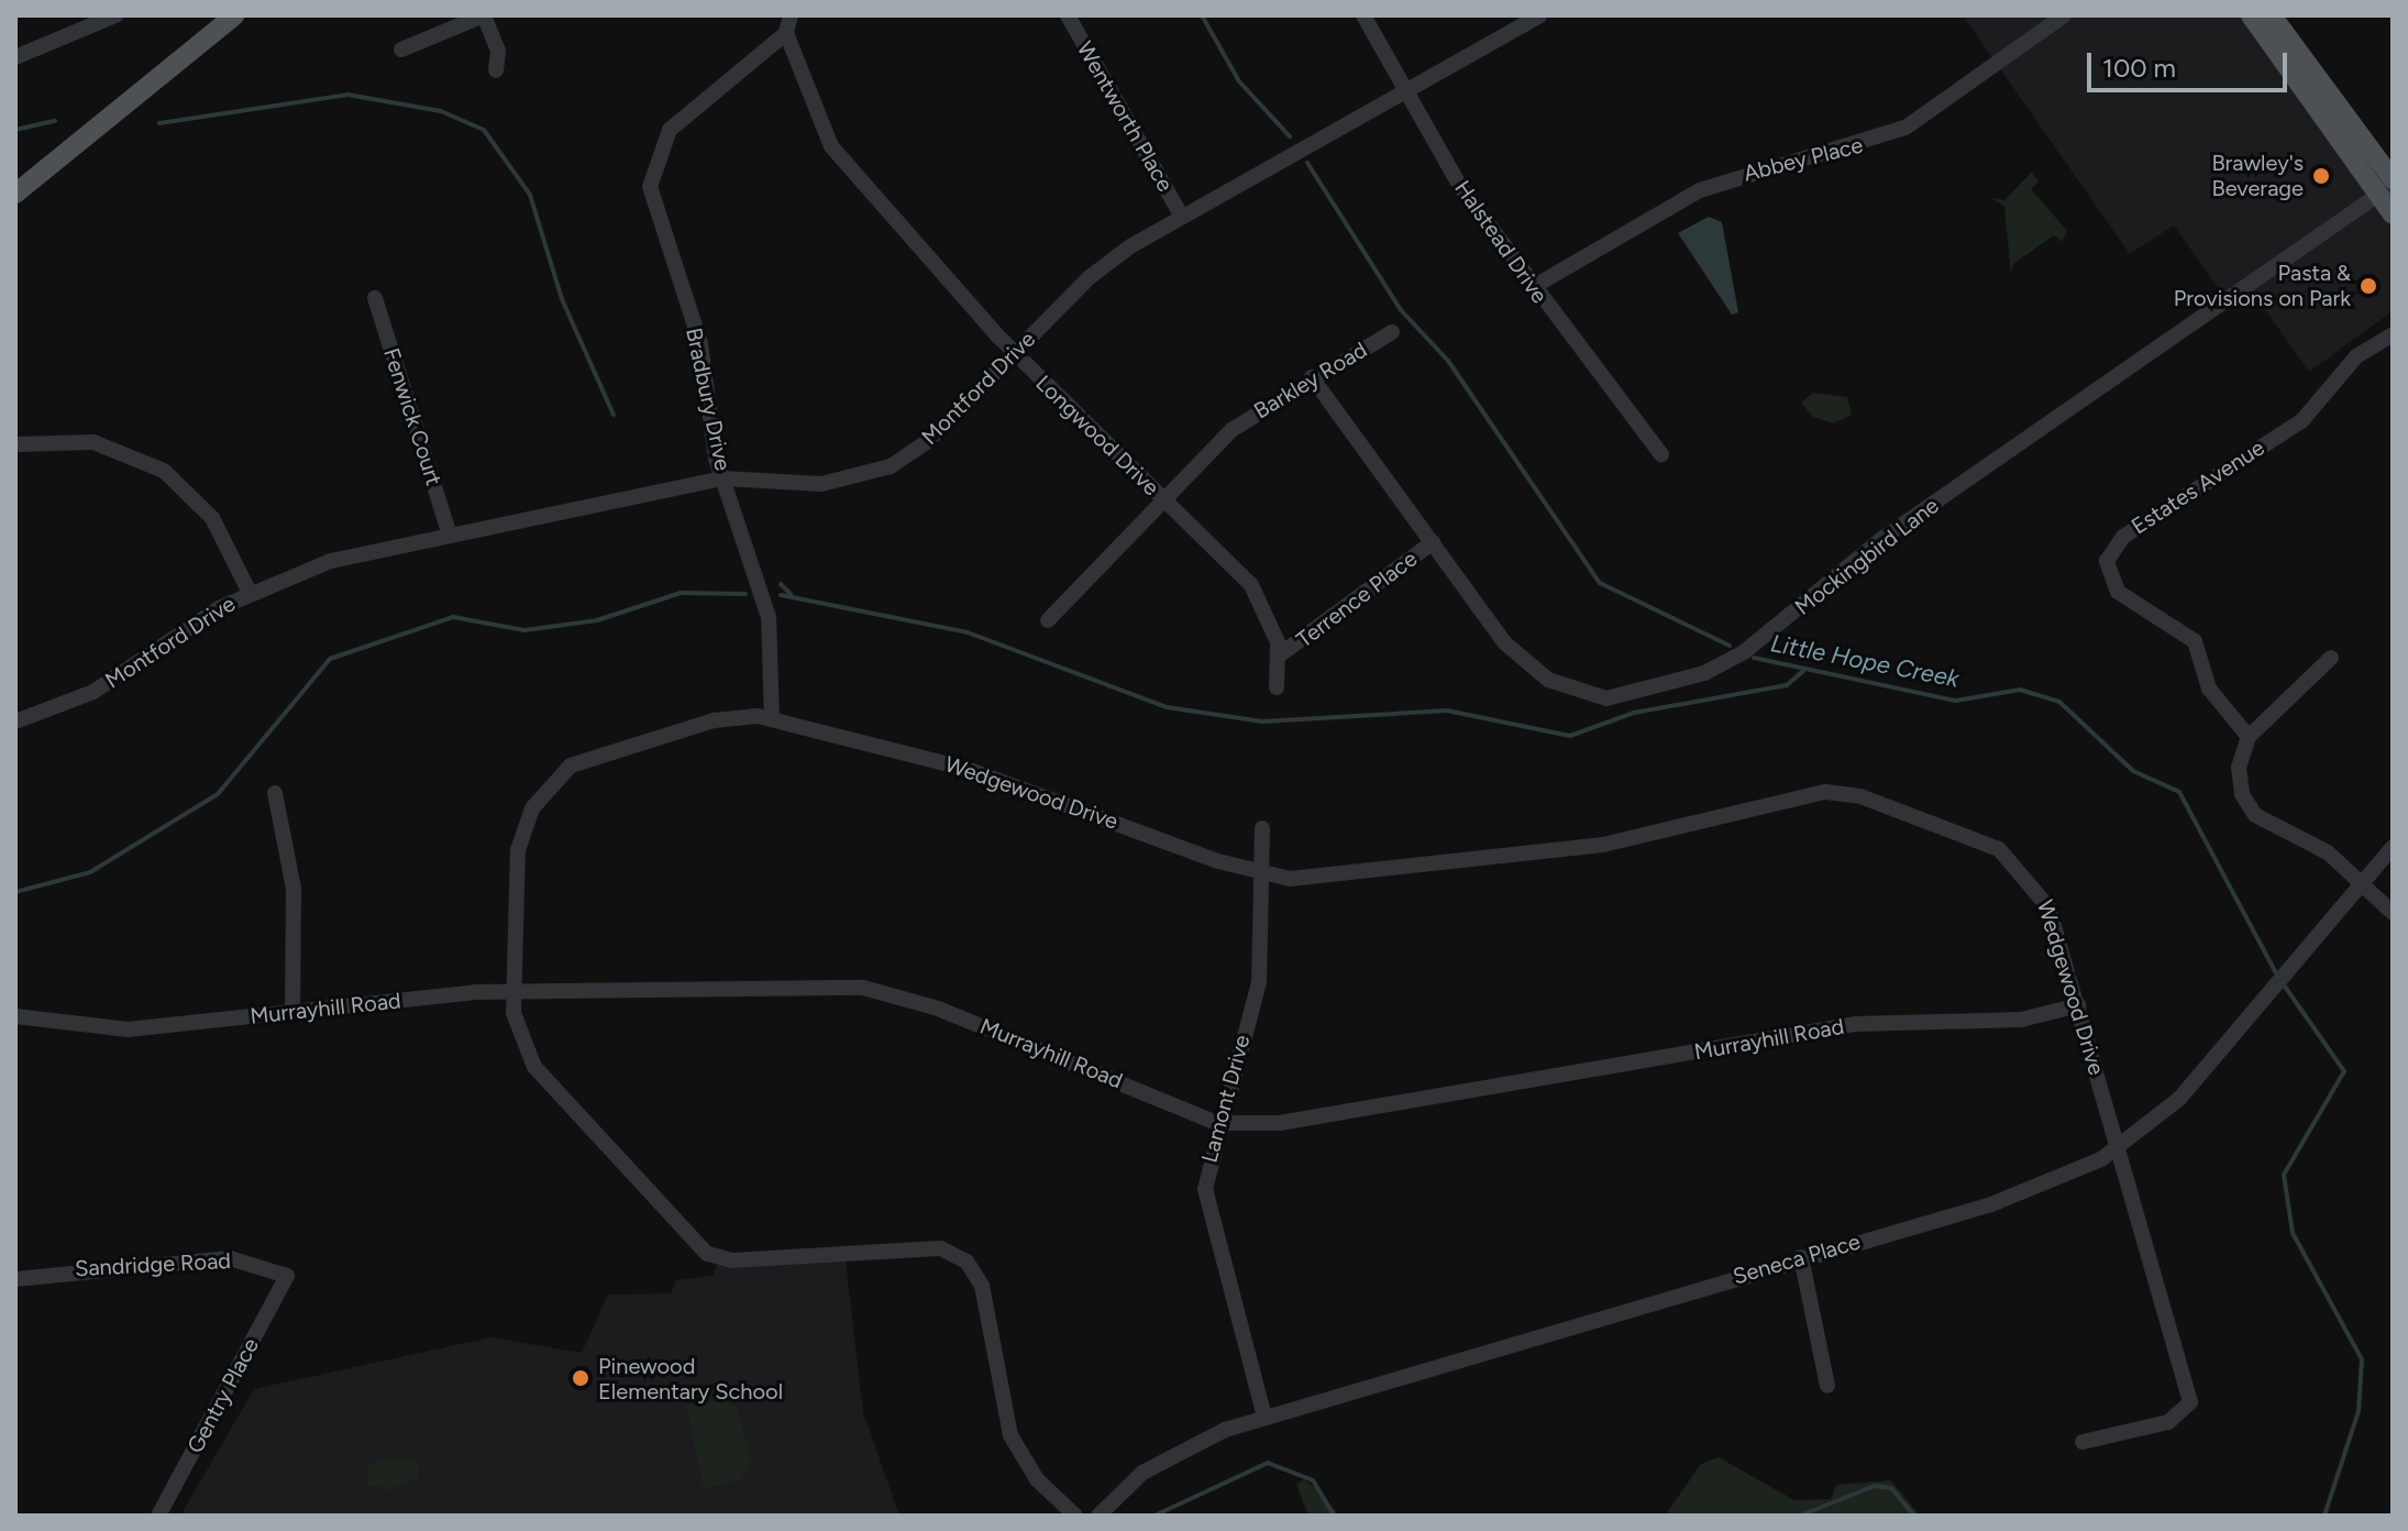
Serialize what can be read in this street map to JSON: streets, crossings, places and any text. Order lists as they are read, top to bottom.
{
  "streets": {
    "street": [
      "Wentworth Place",
      "Abbey Place",
      "Halstead Drive",
      "Barkley Road",
      "Montford Drive",
      "Bradbury Drive",
      "Fenwick Court",
      "Longwood Drive",
      "Estates Avenue",
      "Mockingbird Lane",
      "Terrence Place",
      "Wedgewood Drive",
      "Murrayhill Road",
      "Lamont Drive",
      "Seneca Place",
      "Sandridge Road",
      "Gentry Place"
    ]
  },
  "crossings": [
    ["Wentworth Place", "Montford Drive"],
    ["Abbey Place", "Halstead Drive"],
    ["Halstead Drive", "Montford Drive"],
    ["Barkley Road", "Longwood Drive"],
    ["Barkley Road", "Mockingbird Lane"],
    ["Montford Drive", "Bradbury Drive"],
    ["Montford Drive", "Fenwick Court"],
    ["Montford Drive", "Longwood Drive"],
    ["Bradbury Drive", "Longwood Drive"],
    ["Bradbury Drive", "Wedgewood Drive"],
    ["Longwood Drive", "Terrence Place"],
    ["Mockingbird Lane", "Terrence Place"],
    ["Wedgewood Drive", "Murrayhill Road"],
    ["Wedgewood Drive", "Lamont Drive"],
    ["Wedgewood Drive", "Seneca Place"],
    ["Murrayhill Road", "Lamont Drive"],
    ["Lamont Drive", "Seneca Place"],
    ["Sandridge Road", "Gentry Place"]
  ],
  "water": ["Little Hope Creek"],
  "places": ["Brawley's Beverage", "Pasta & Provisions on Park", "Pinewood Elementary School"],
  "scale_bar": "100 m"
}
